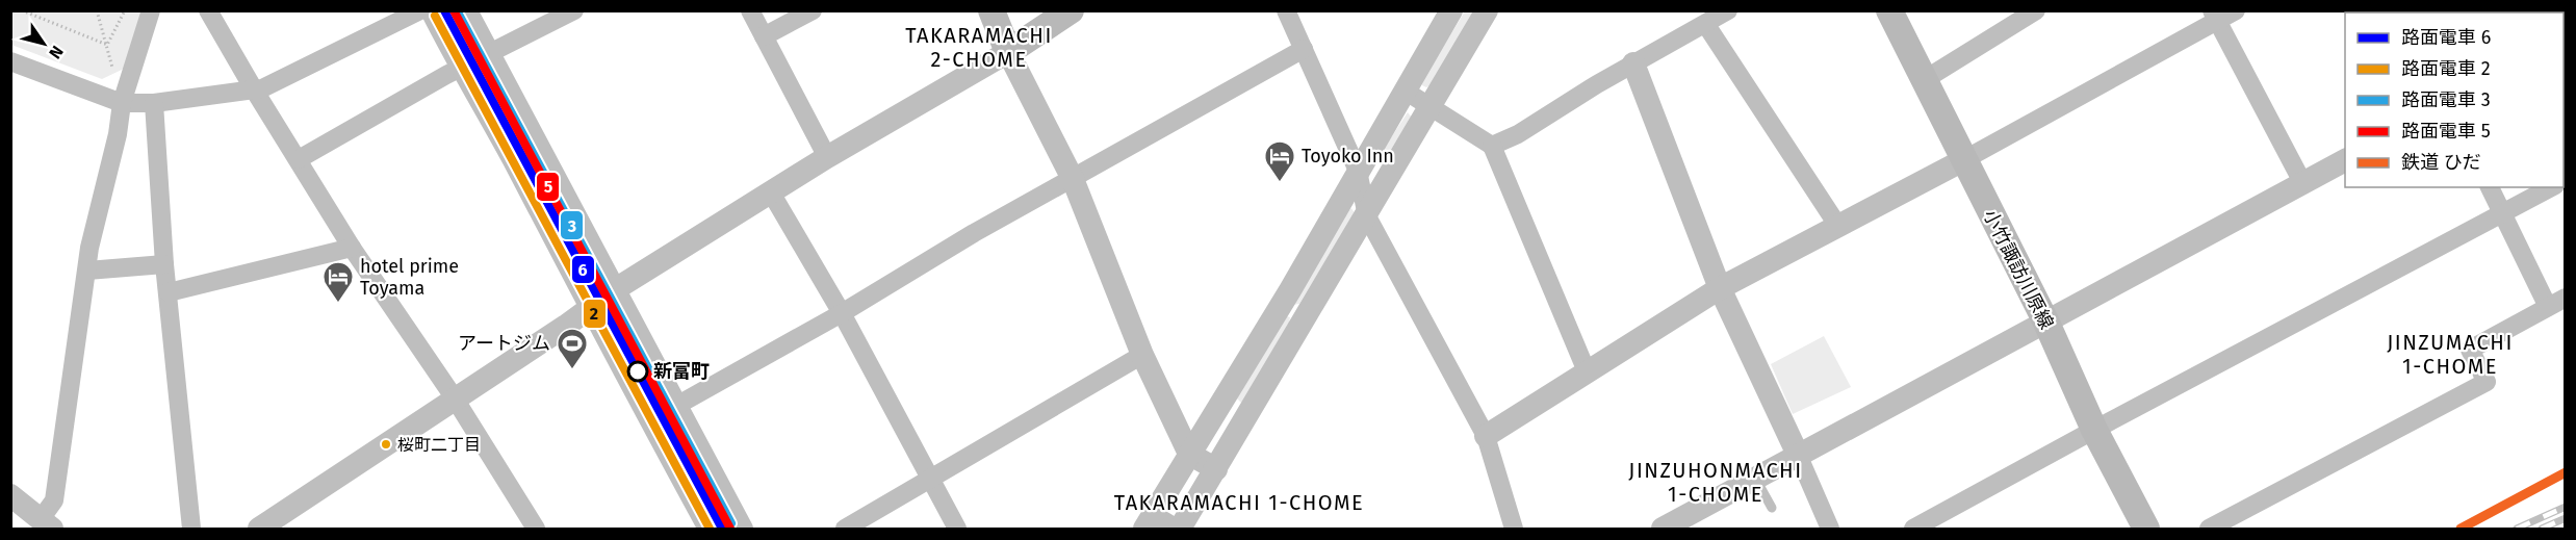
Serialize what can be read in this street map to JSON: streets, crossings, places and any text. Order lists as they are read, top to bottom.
{
  "streets": {
    "main road": ["小竹諏訪川原線"]
  },
  "districts": [
    "TAKARAMACHI 2-CHOME",
    "JINZUMACHI 1-CHOME",
    "JINZUHONMACHI 1-CHOME",
    "TAKARAMACHI 1-CHOME"
  ],
  "places": {
    "hotel": ["Toyoko Inn", "hotel prime Toyama"],
    "sports": ["アートジム"],
    "other": ["新富町", "桜町二丁目"]
  },
  "lines": [
    "tram line 6",
    "tram line 3",
    "tram line 5",
    "tram line 2",
    "rail line ひだ"
  ],
  "legend": [
    "路面電車 6",
    "路面電車 2",
    "路面電車 3",
    "路面電車 5",
    "鉄道 ひだ"
  ],
  "north": "bottom right"
}
